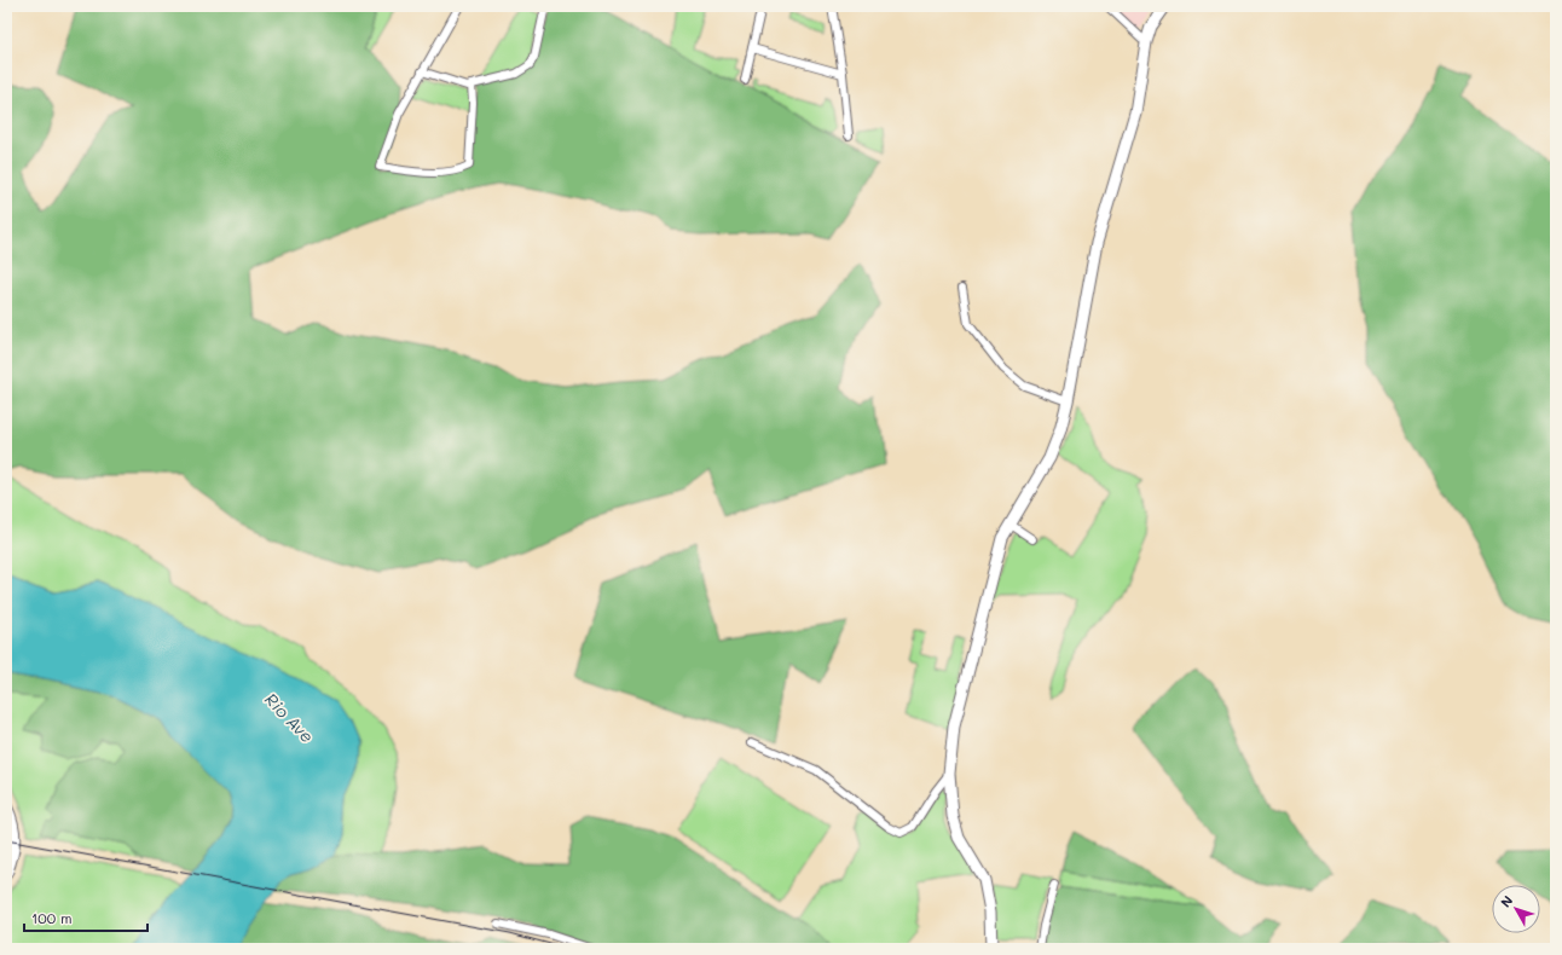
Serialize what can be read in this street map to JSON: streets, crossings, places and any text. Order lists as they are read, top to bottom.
{
  "water": ["Rio Ave"],
  "scale_bar": "100 m",
  "north": "top left"
}
